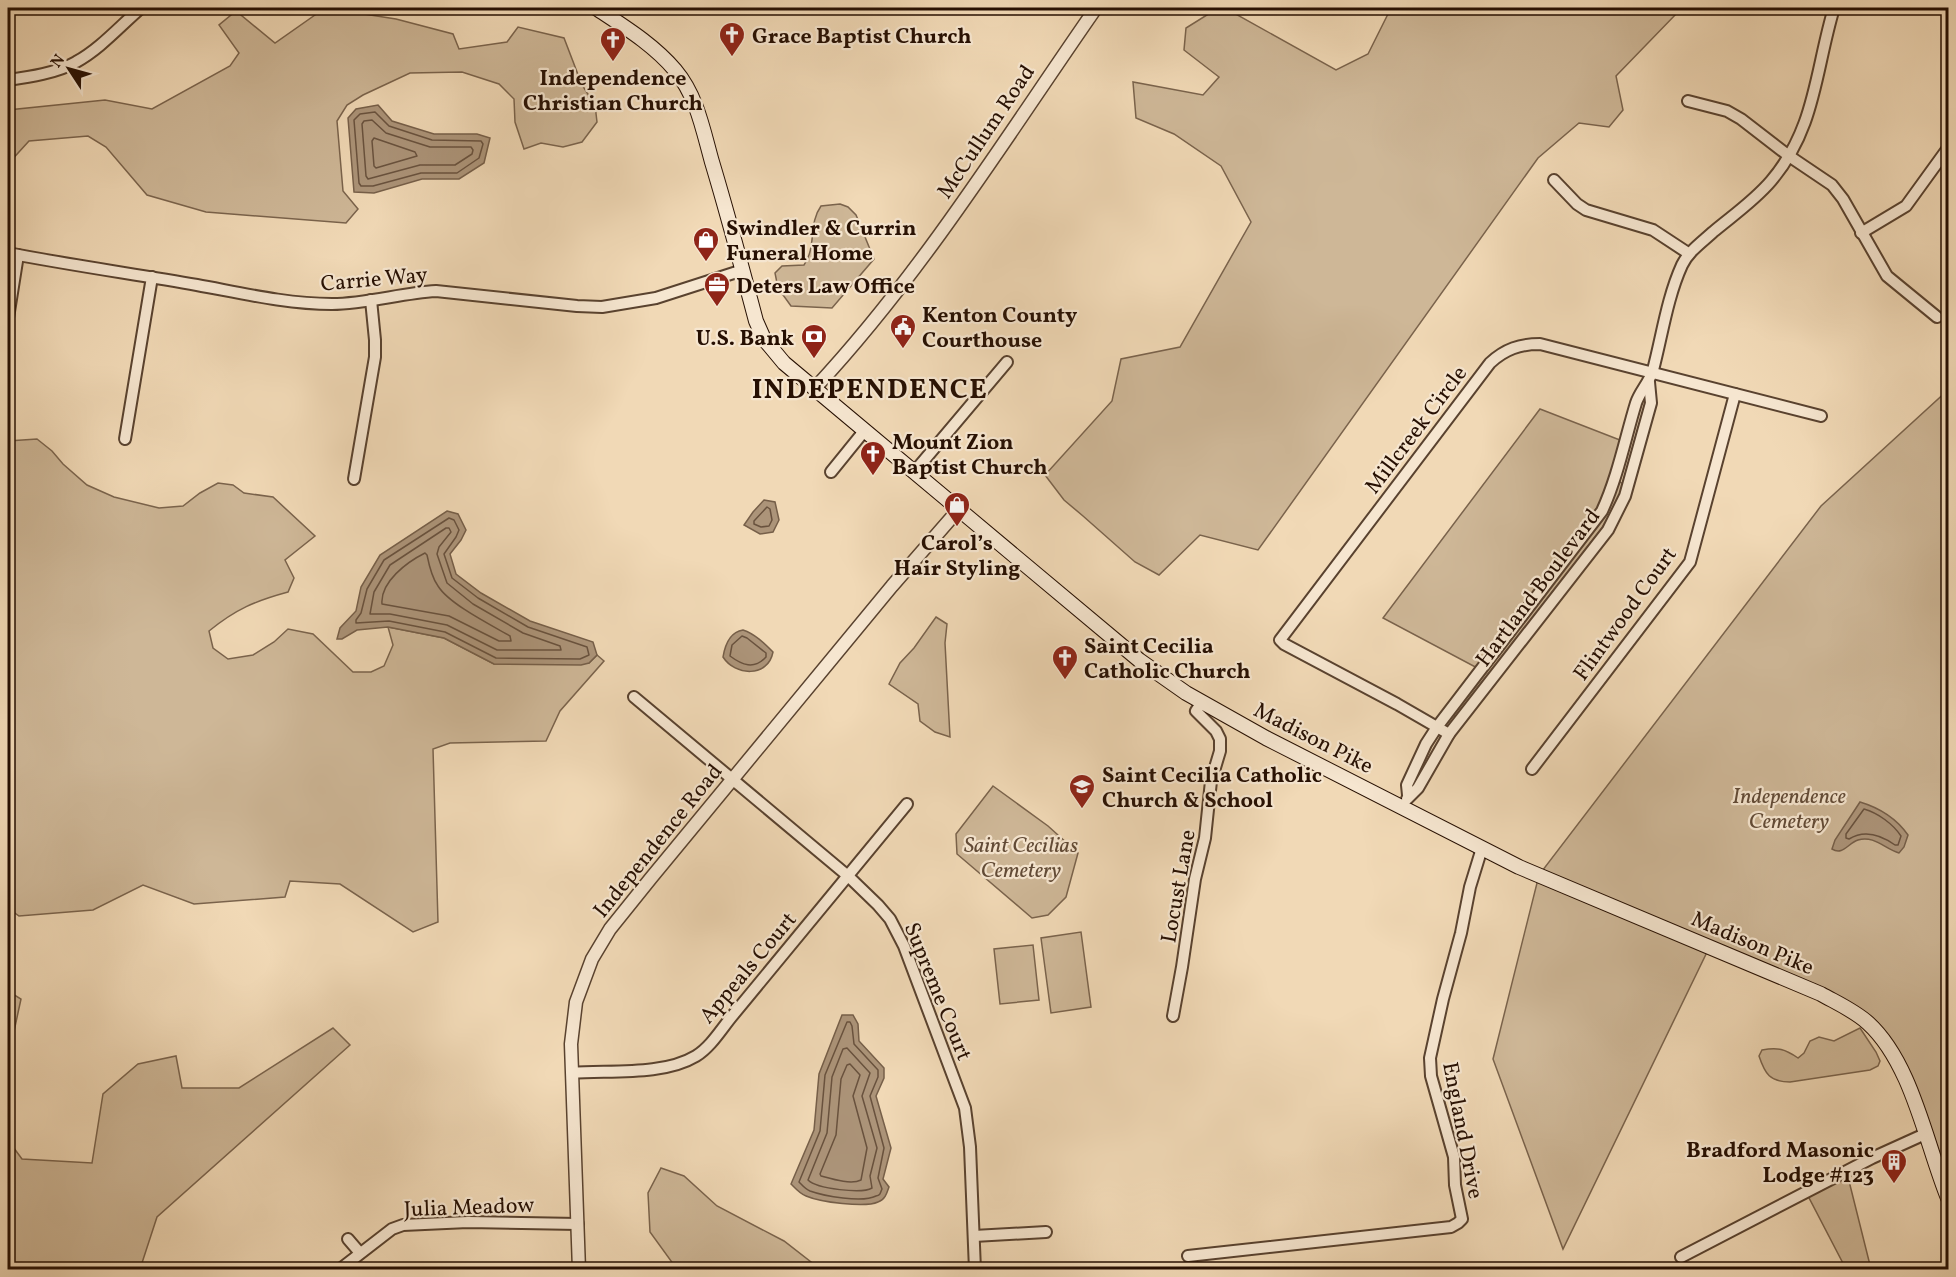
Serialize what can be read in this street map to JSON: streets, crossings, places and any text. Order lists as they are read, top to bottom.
{
  "streets": {
    "main road": ["Madison Pike"],
    "street": [
      "McCullum Road",
      "Carrie Way",
      "Millcreek Circle",
      "Hartland Boulevard",
      "Flintwood Court",
      "Independence Road",
      "Locust Lane",
      "Appeals Court",
      "Supreme Court",
      "England Drive",
      "Julia Meadow"
    ]
  },
  "crossings": [
    ["McCullum Road", "Madison Pike"],
    ["Carrie Way", "Madison Pike"],
    ["Millcreek Circle", "Hartland Boulevard"],
    ["Millcreek Circle", "Flintwood Court"],
    ["Hartland Boulevard", "Madison Pike"],
    ["Madison Pike", "Independence Road"],
    ["Madison Pike", "Locust Lane"],
    ["Madison Pike", "England Drive"],
    ["Independence Road", "Appeals Court"],
    ["Independence Road", "Supreme Court"],
    ["Independence Road", "Julia Meadow"],
    ["Appeals Court", "Supreme Court"]
  ],
  "districts": ["INDEPENDENCE"],
  "parks": ["Independence Cemetery", "Saint Cecilias Cemetery"],
  "places": {
    "church": [
      "Grace Baptist Church",
      "Independence Christian Church",
      "Mount Zion Baptist Church",
      "Saint Cecilia Catholic Church"
    ],
    "shop": ["Swindler & Currin Funeral Home", "Carol’s Hair Styling"],
    "office": ["Deters Law Office"],
    "public building": ["Kenton County Courthouse"],
    "bank": ["U.S. Bank"],
    "school or university": ["Saint Cecilia Catholic Church & School"],
    "building": ["Bradford Masonic Lodge #123"]
  },
  "north": "top left"
}
